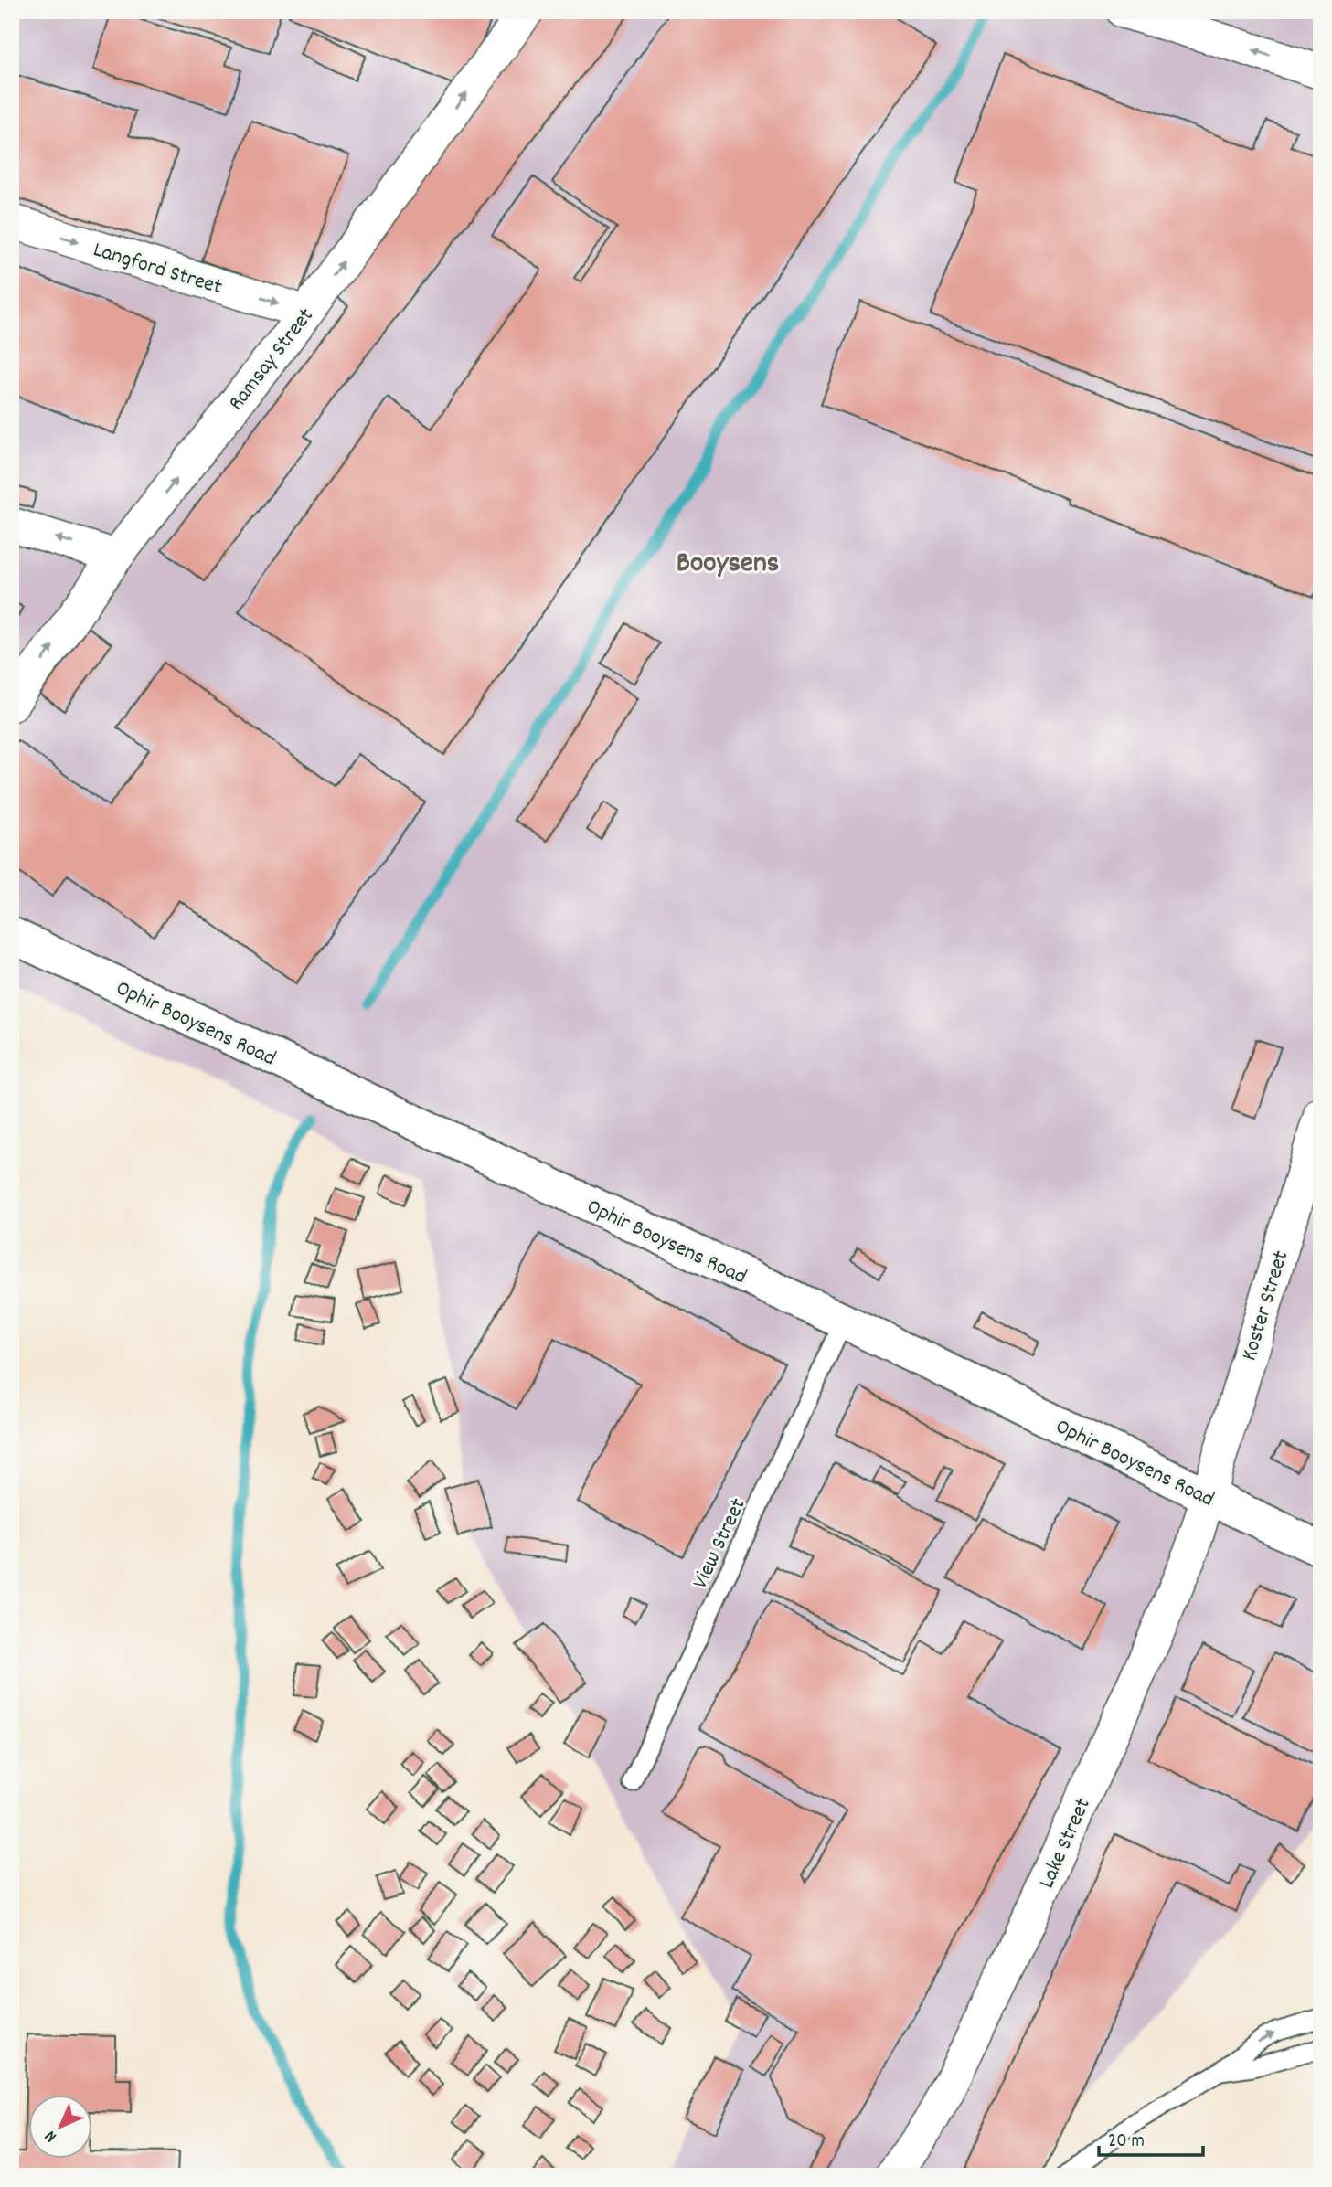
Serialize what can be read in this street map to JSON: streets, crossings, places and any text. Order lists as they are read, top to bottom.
{
  "streets": {
    "main road": ["Ophir Booysens Road"],
    "street": [
      "Langford Street",
      "Ramsay Street",
      "Koster Street",
      "Lake Street"
    ],
    "lane": ["View Street"]
  },
  "crossings": [
    ["Langford Street", "Ramsay Street"],
    ["Ophir Booysens Road", "Koster Street"],
    ["Ophir Booysens Road", "View Street"],
    ["Ophir Booysens Road", "Lake Street"],
    ["Koster Street", "Lake Street"]
  ],
  "one_way": ["Ramsay Street"],
  "districts": ["Booysens"],
  "scale_bar": "20 m",
  "north": "bottom left"
}
